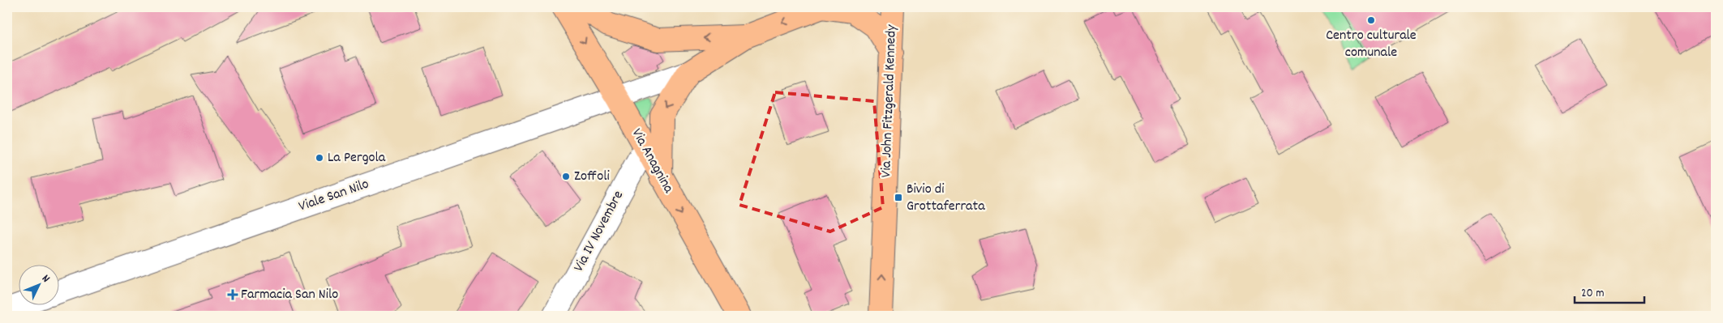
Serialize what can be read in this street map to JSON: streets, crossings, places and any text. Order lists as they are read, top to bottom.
{
  "streets": {
    "main road": ["Via John Fitzgerald Kennedy", "Via Anagnina"],
    "street": ["Viale San Nilo", "Via IV Novembre"]
  },
  "crossings": [
    ["Via Anagnina", "Viale San Nilo"],
    ["Via Anagnina", "Via IV Novembre"]
  ],
  "one_way": ["Via John Fitzgerald Kennedy", "Via Anagnina"],
  "places": {
    "other": ["Centro culturale comunale", "La Pergola", "Zoffoli"],
    "transit": ["Bivio di Grottaferrata"],
    "health": ["Farmacia San Nilo"]
  },
  "scale_bar": "20 m",
  "north": "top right"
}
